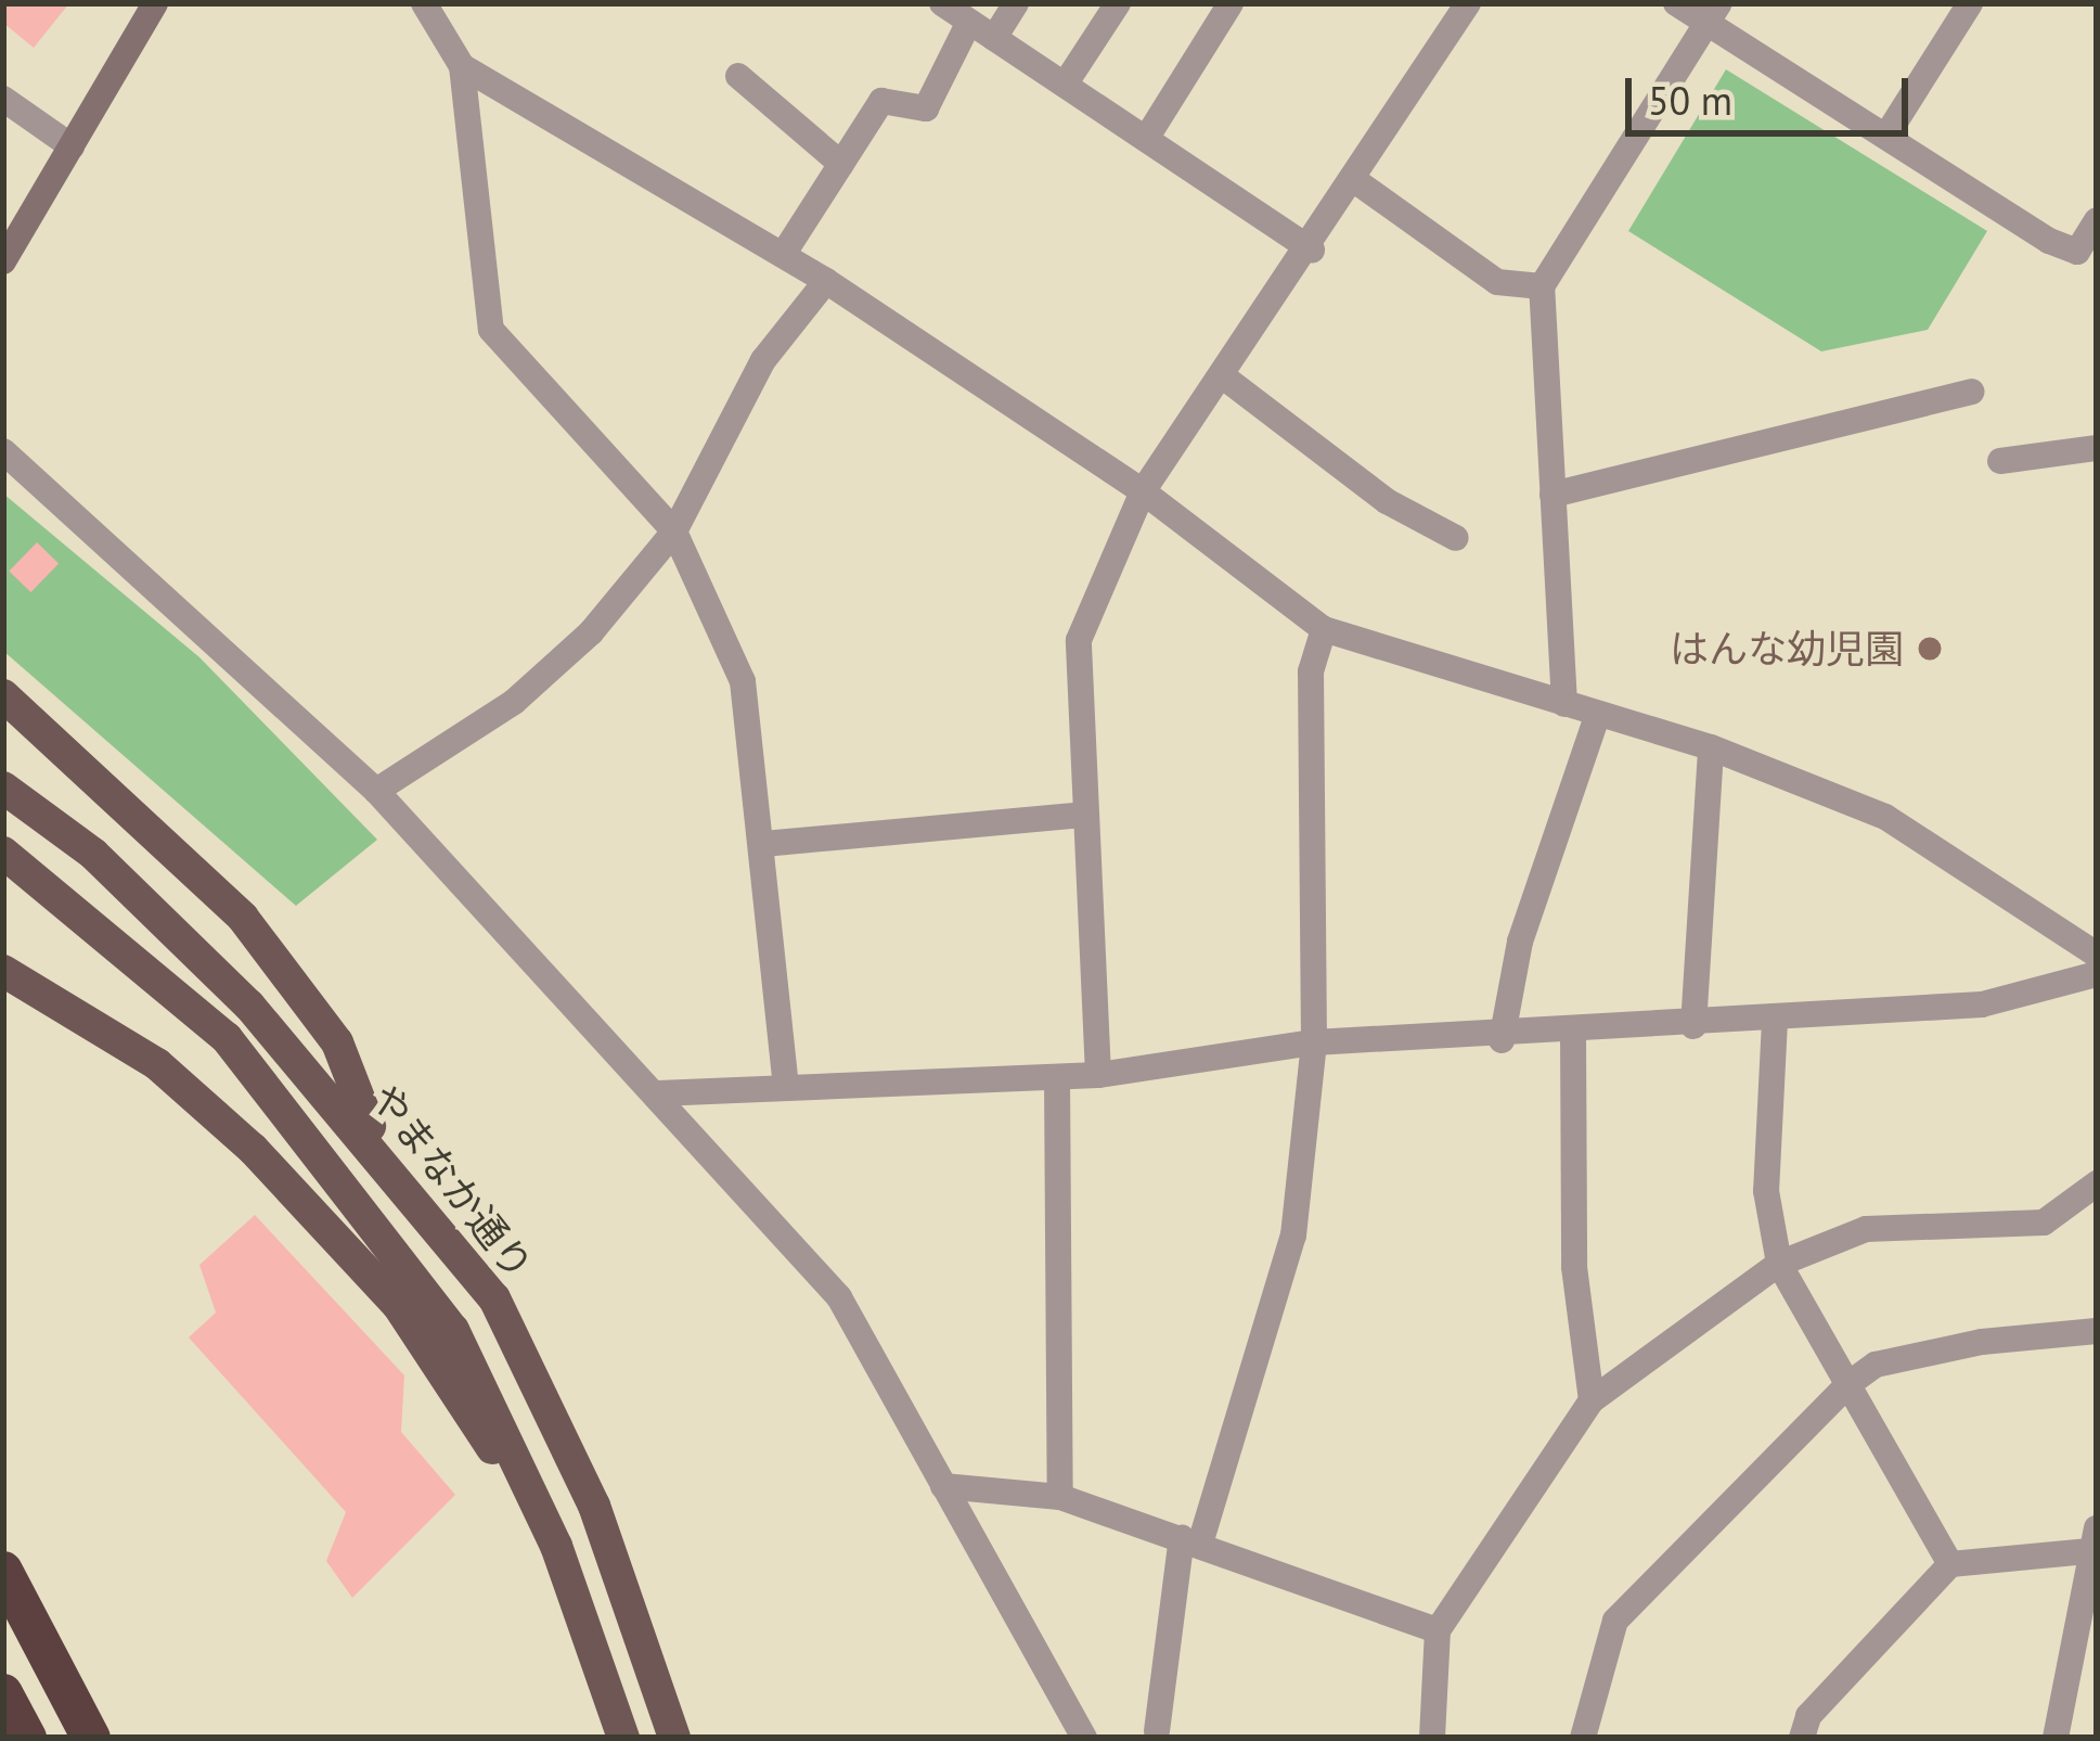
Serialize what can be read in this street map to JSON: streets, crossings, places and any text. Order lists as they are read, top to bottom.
{
  "streets": {
    "main road": ["やまなか通り"]
  },
  "places": ["はんな幼児園"],
  "scale_bar": "50 m"
}
